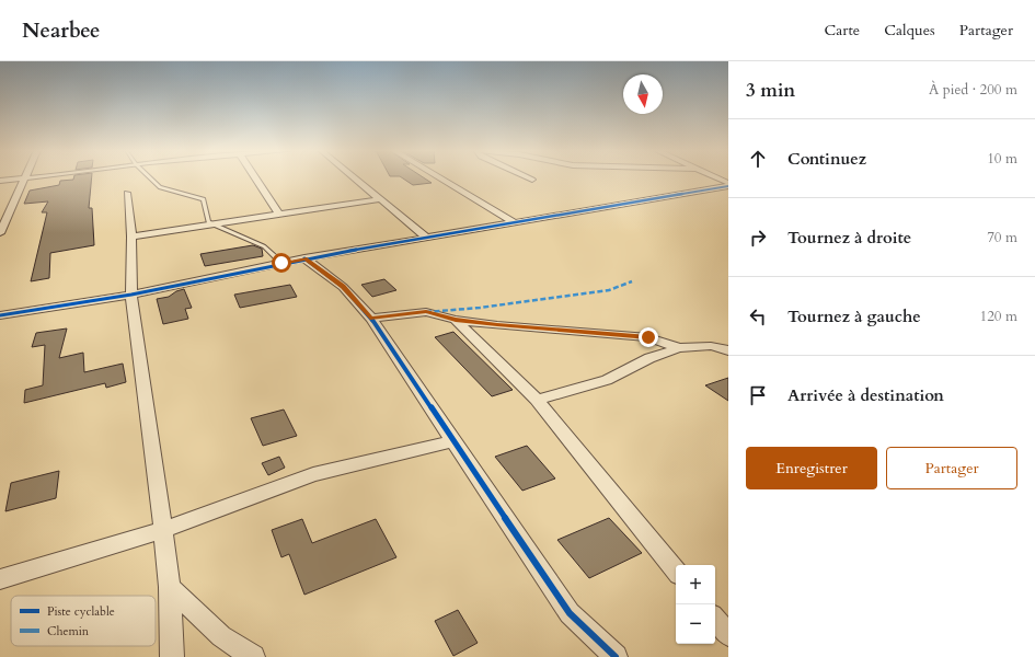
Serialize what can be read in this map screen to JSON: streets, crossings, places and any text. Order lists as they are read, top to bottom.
{
  "legend": ["Piste cyclable", "Chemin"],
  "north": "bottom",
  "page": {
    "header": "Nearbee",
    "nav": ["Carte", "Calques", "Partager"],
    "heading": ["3 min", "À pied · 200 m"],
    "list": [
      ["Continuez", "10 m"],
      ["Tournez à droite", "70 m"],
      ["Tournez à gauche", "120 m"],
      "Arrivée à destination"
    ],
    "buttons": ["Enregistrer", "Partager"],
    "map_buttons": ["+", "−"]
  }
}
